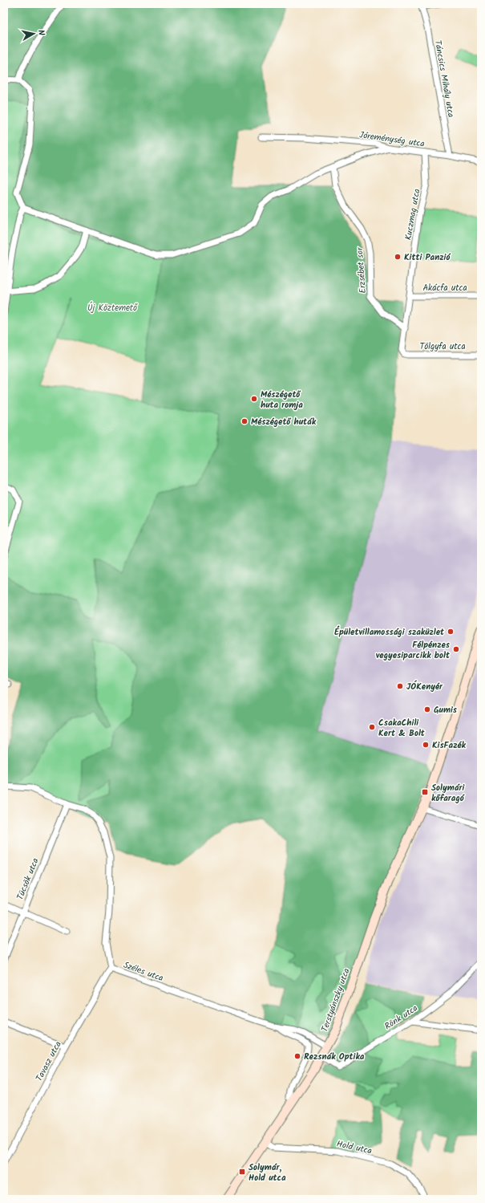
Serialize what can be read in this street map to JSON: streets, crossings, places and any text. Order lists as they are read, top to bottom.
{
  "streets": {
    "main road": ["Terstyánszky utca"],
    "street": [
      "Táncsics Mihály utca",
      "Jóreménység utca",
      "Kuczmag utca",
      "Erzsébet sor",
      "Akácfa utca",
      "Tölgyfa utca",
      "Tücsök utca",
      "Széles utca",
      "Rönk utca",
      "Tavasz utca",
      "Hold utca"
    ]
  },
  "crossings": [
    ["Táncsics Mihály utca", "Jóreménység utca"],
    ["Jóreménység utca", "Kuczmag utca"],
    ["Kuczmag utca", "Erzsébet sor"],
    ["Kuczmag utca", "Akácfa utca"],
    ["Kuczmag utca", "Tölgyfa utca"],
    ["Tücsök utca", "Széles utca"],
    ["Széles utca", "Terstyánszky utca"],
    ["Széles utca", "Tavasz utca"],
    ["Terstyánszky utca", "Rönk utca"],
    ["Terstyánszky utca", "Hold utca"]
  ],
  "parks": ["Új Köztemető"],
  "places": {
    "other": [
      "Kitti Panzió",
      "Mészégető huta romja",
      "Mészégető huták",
      "Épületvillamossági szaküzlet",
      "Félpénzes vegyesiparcikk bolt",
      "JÓKenyér",
      "Gumis",
      "CsakaChili Kert & Bolt",
      "KisFazék",
      "Rezsnák Optika"
    ],
    "transit": ["Solymári kőfaragó", "Solymár, Hold utca"]
  },
  "north": "right"
}
